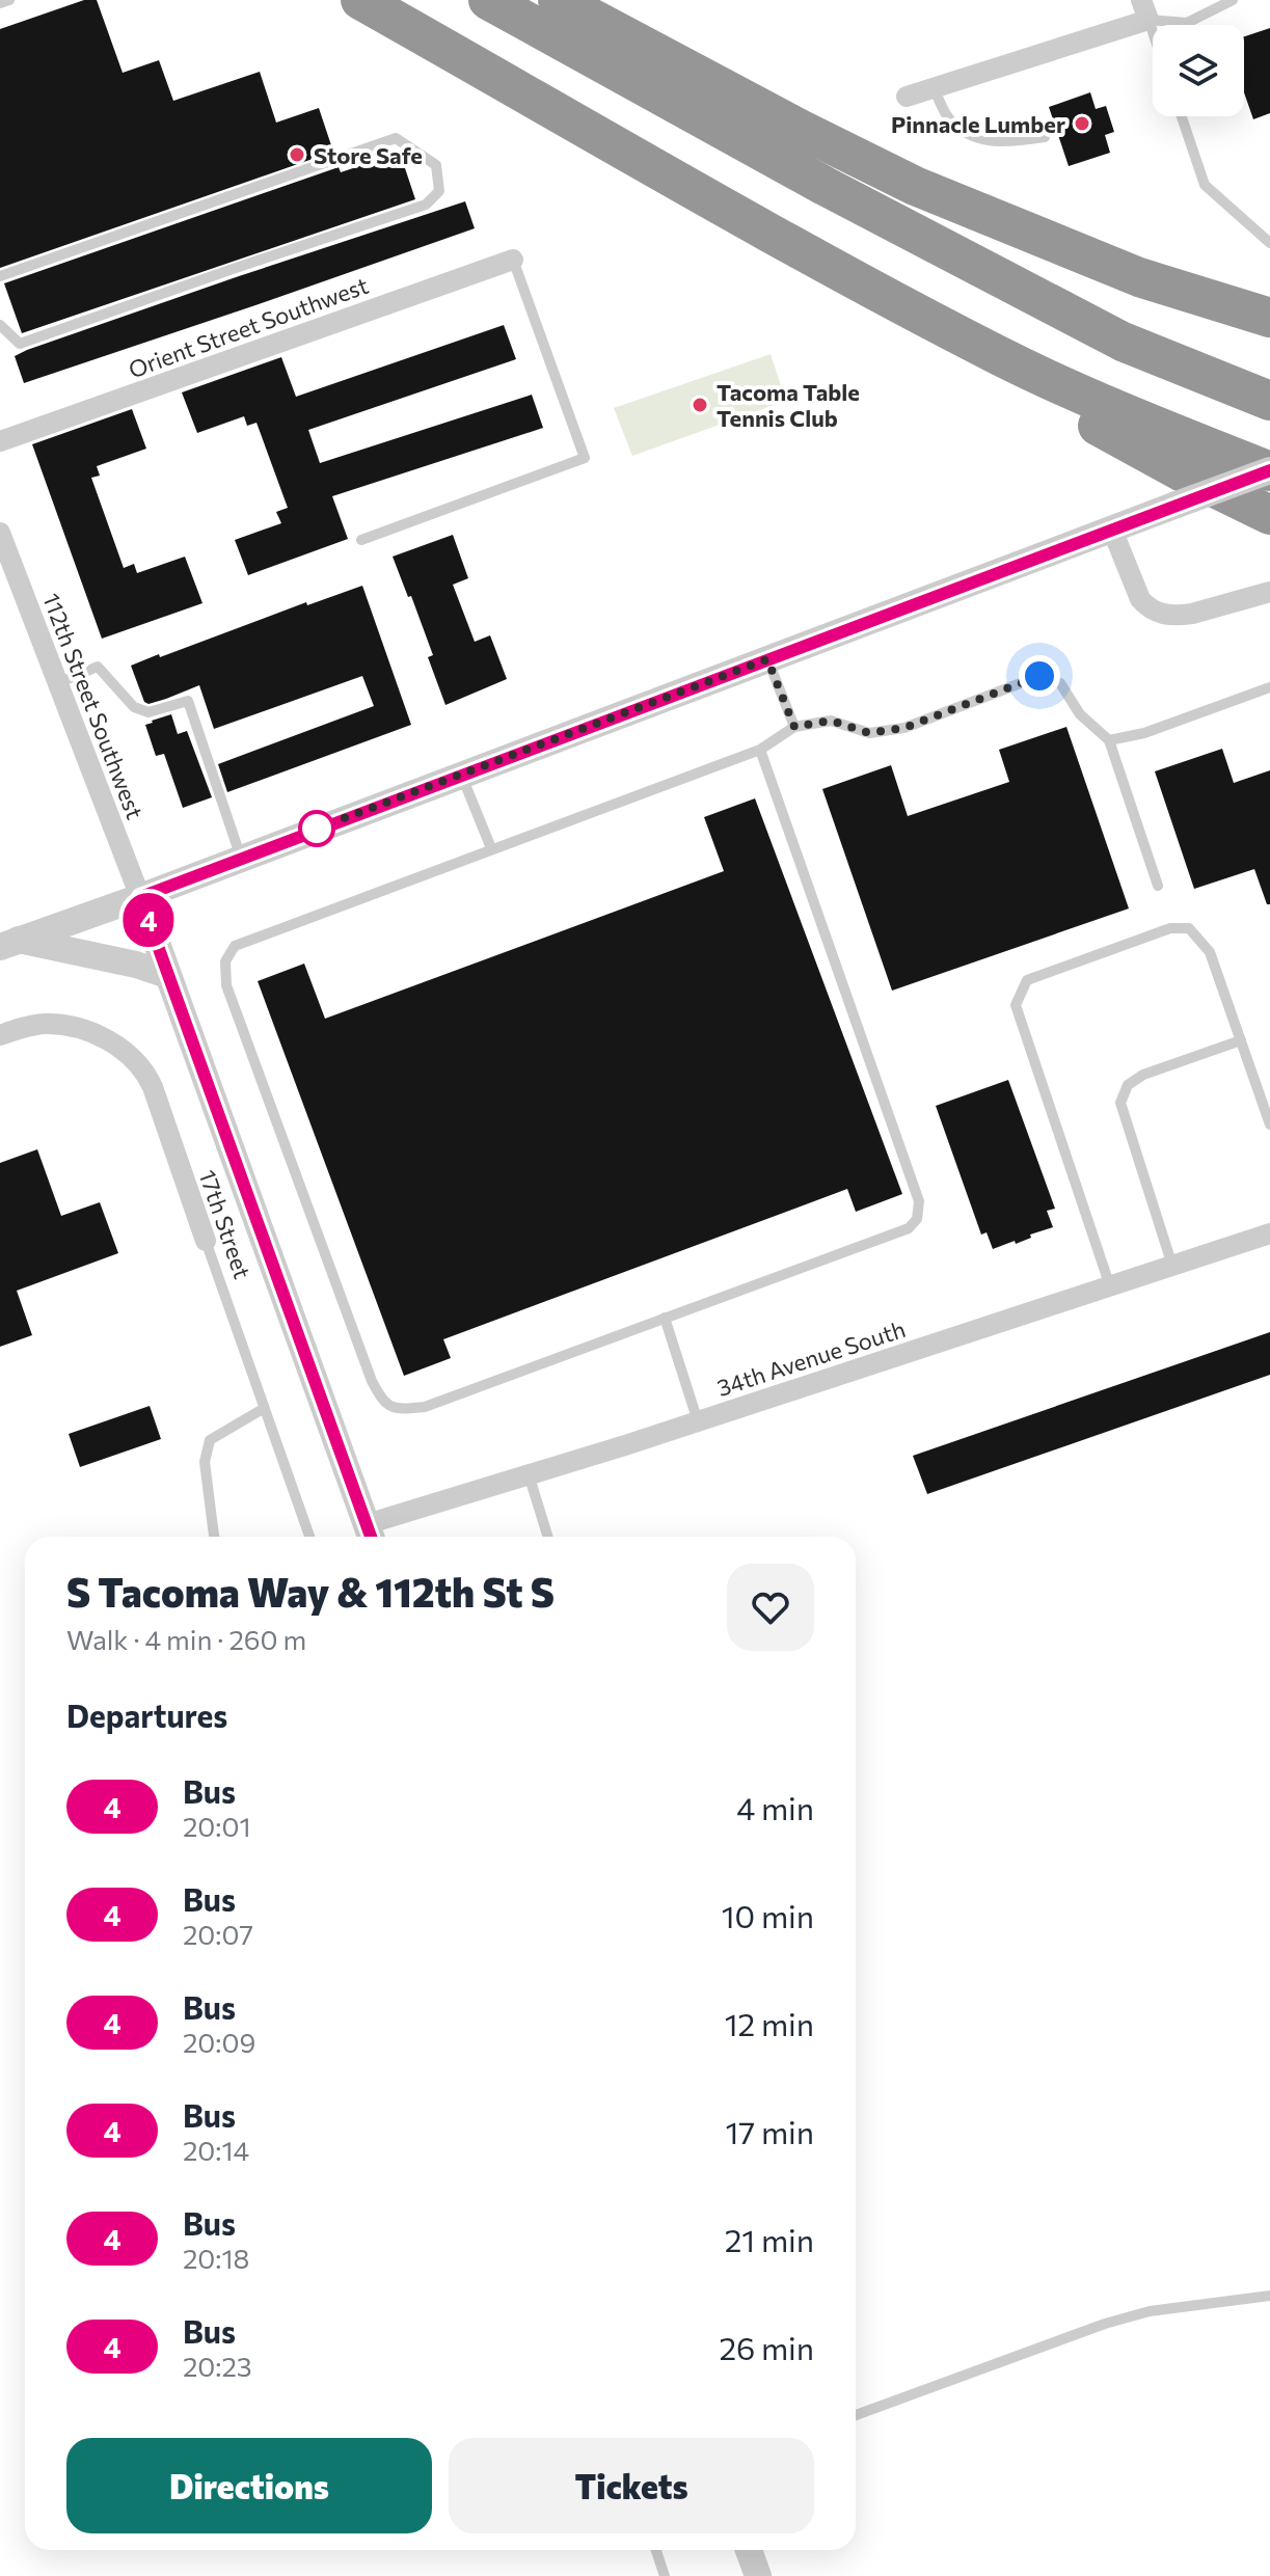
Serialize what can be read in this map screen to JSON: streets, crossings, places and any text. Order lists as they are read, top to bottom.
{
  "streets": {
    "street": [
      "Orient Street Southwest",
      "112th Street Southwest",
      "17th Street",
      "34th Avenue South"
    ]
  },
  "places": ["Pinnacle Lumber", "Store Safe", "Tacoma Table Tennis Club"],
  "lines": ["bus line 4"],
  "page": {
    "on_map": "4",
    "heading": [
      ["S Tacoma Way & 112th St S", "Walk · 4 min · 260 m"],
      "Departures"
    ],
    "list": [
      {
        "mark": "4",
        "name": "Bus",
        "note": "20:01",
        "value": "4 min"
      },
      {
        "mark": "4",
        "name": "Bus",
        "note": "20:07",
        "value": "10 min"
      },
      {
        "mark": "4",
        "name": "Bus",
        "note": "20:09",
        "value": "12 min"
      },
      {
        "mark": "4",
        "name": "Bus",
        "note": "20:14",
        "value": "17 min"
      },
      {
        "mark": "4",
        "name": "Bus",
        "note": "20:18",
        "value": "21 min"
      },
      {
        "mark": "4",
        "name": "Bus",
        "note": "20:23",
        "value": "26 min"
      }
    ],
    "buttons": ["Directions", "Tickets"]
  }
}
